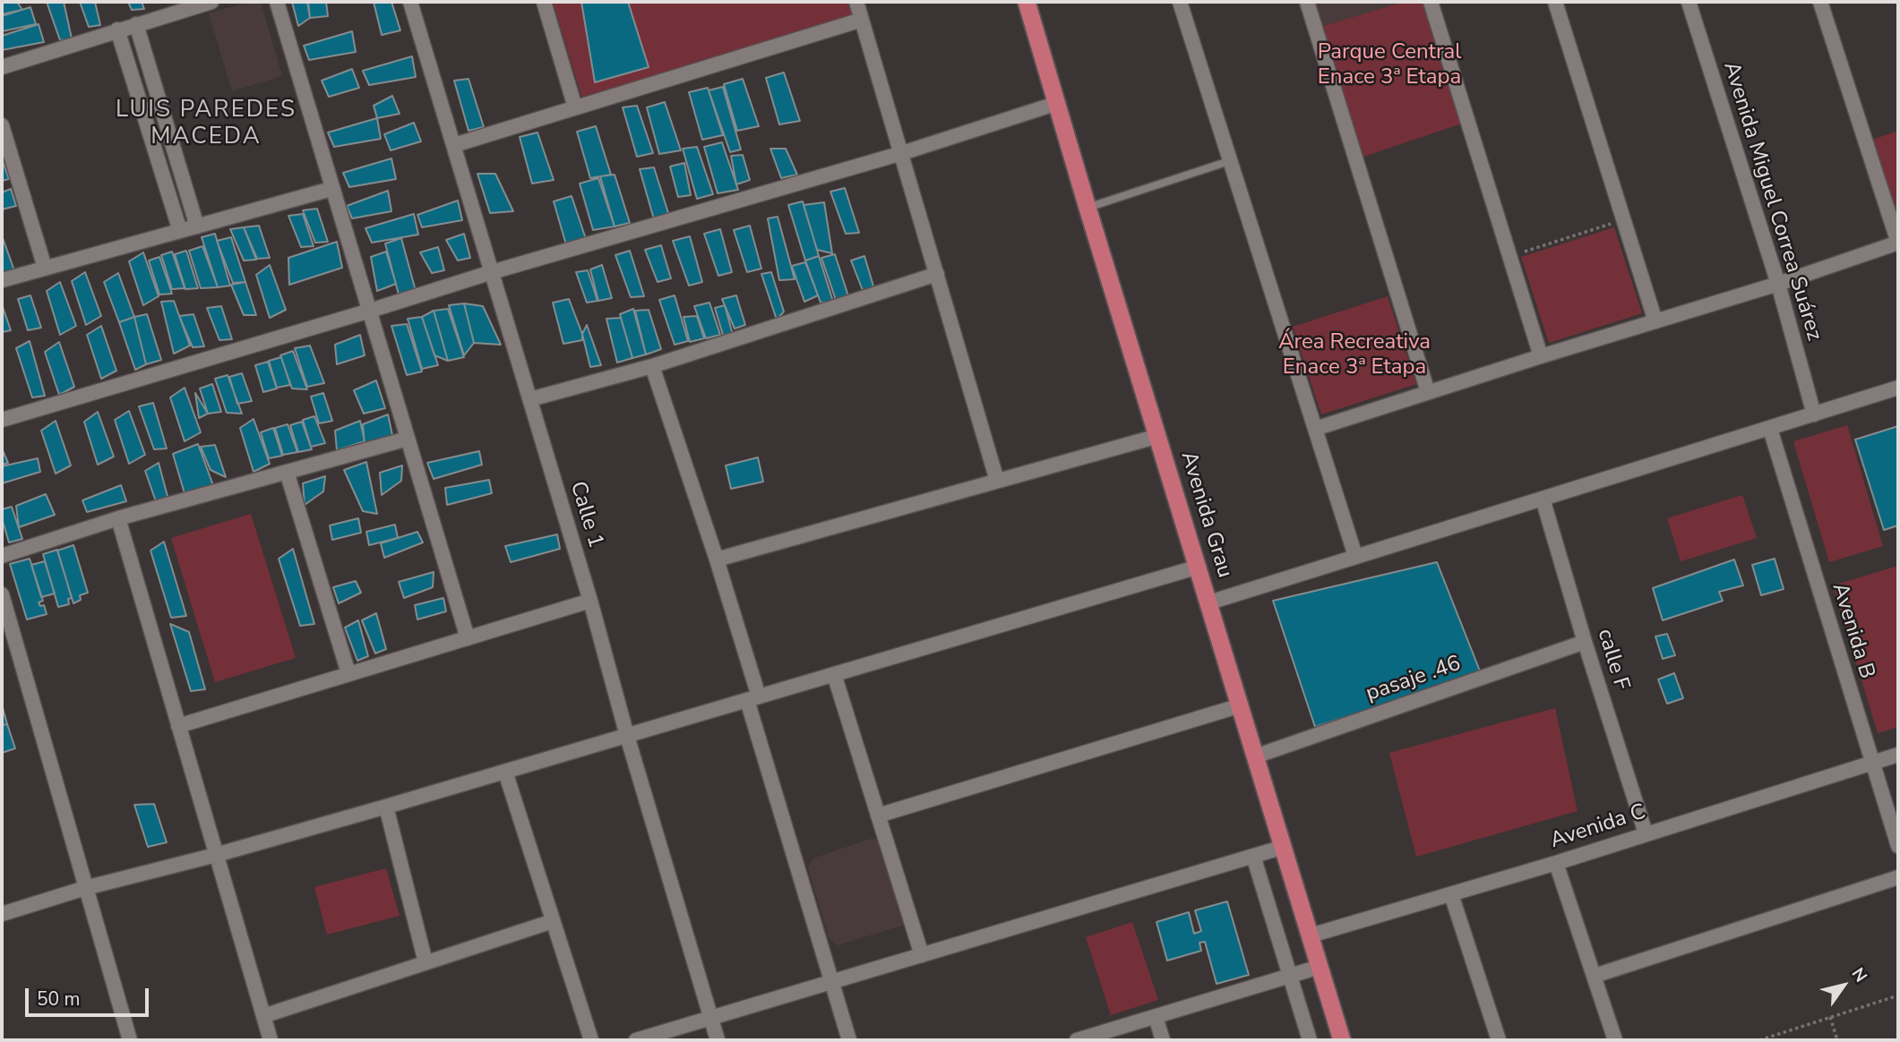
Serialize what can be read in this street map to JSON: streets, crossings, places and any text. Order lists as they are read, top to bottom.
{
  "streets": {
    "main road": ["Avenida Grau"],
    "street": [
      "Avenida Miguel Correa Suárez",
      "Calle 1",
      "Avenida B",
      "calle F",
      "pasaje .46",
      "Avenida C"
    ]
  },
  "crossings": [
    ["Avenida Grau", "pasaje .46"],
    ["Avenida Grau", "Avenida C"],
    ["Avenida B", "Avenida C"],
    ["calle F", "pasaje .46"],
    ["calle F", "Avenida C"]
  ],
  "districts": ["LUIS PAREDES MACEDA"],
  "parks": ["Parque Central Enace 3ª Etapa", "Área Recreativa Enace 3ª Etapa"],
  "scale_bar": "50 m",
  "north": "top right"
}
